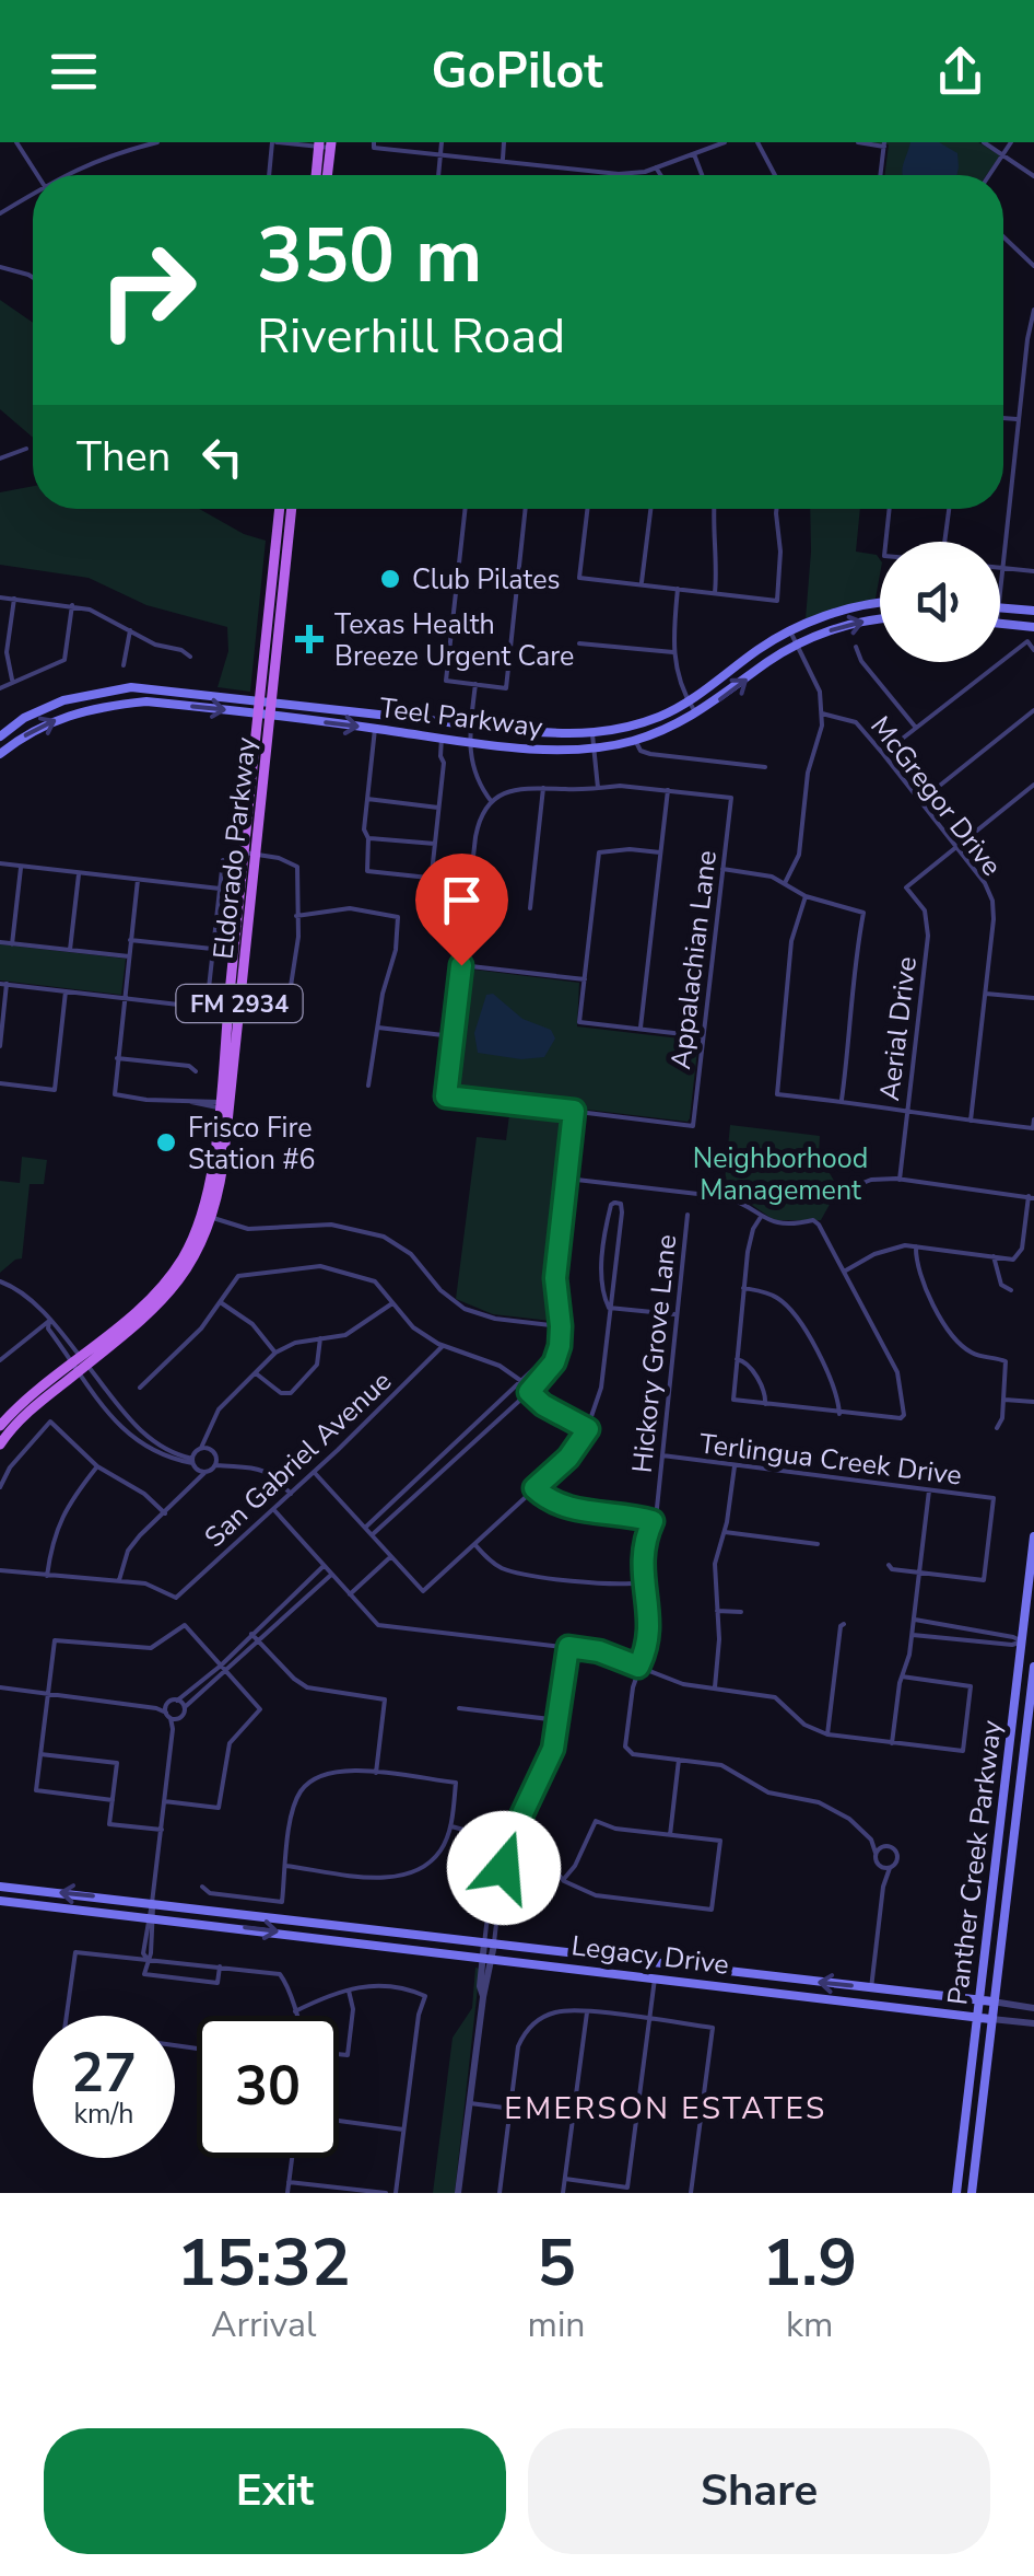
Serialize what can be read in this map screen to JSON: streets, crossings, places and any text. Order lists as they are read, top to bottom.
{
  "streets": {
    "main road": [
      "Teel Parkway",
      "Eldorado Parkway",
      "FM 2934",
      "Panther Creek Parkway",
      "Legacy Drive"
    ],
    "street": [
      "McGregor Drive",
      "Appalachian Lane",
      "Aerial Drive",
      "Hickory Grove Lane",
      "San Gabriel Avenue",
      "Terlingua Creek Drive"
    ]
  },
  "crossings": [
    ["Teel Parkway", "Eldorado Parkway"],
    ["McGregor Drive", "Aerial Drive"],
    ["Hickory Grove Lane", "Terlingua Creek Drive"],
    ["Panther Creek Parkway", "Legacy Drive"]
  ],
  "districts": ["EMERSON ESTATES"],
  "parks": ["Neighborhood Management"],
  "places": {
    "other": ["Club Pilates", "Frisco Fire Station #6"],
    "health": ["Texas Health Breeze Urgent Care"]
  },
  "page": {
    "header": "GoPilot",
    "turn": ["350 m", "Riverhill Road"],
    "then": "Then",
    "speed": "27 km/h",
    "limit": "30",
    "eta": [
      "15:32",
      "Arrival",
      "5",
      "min",
      "1.9",
      "km"
    ],
    "buttons": ["Exit", "Share"]
  }
}
